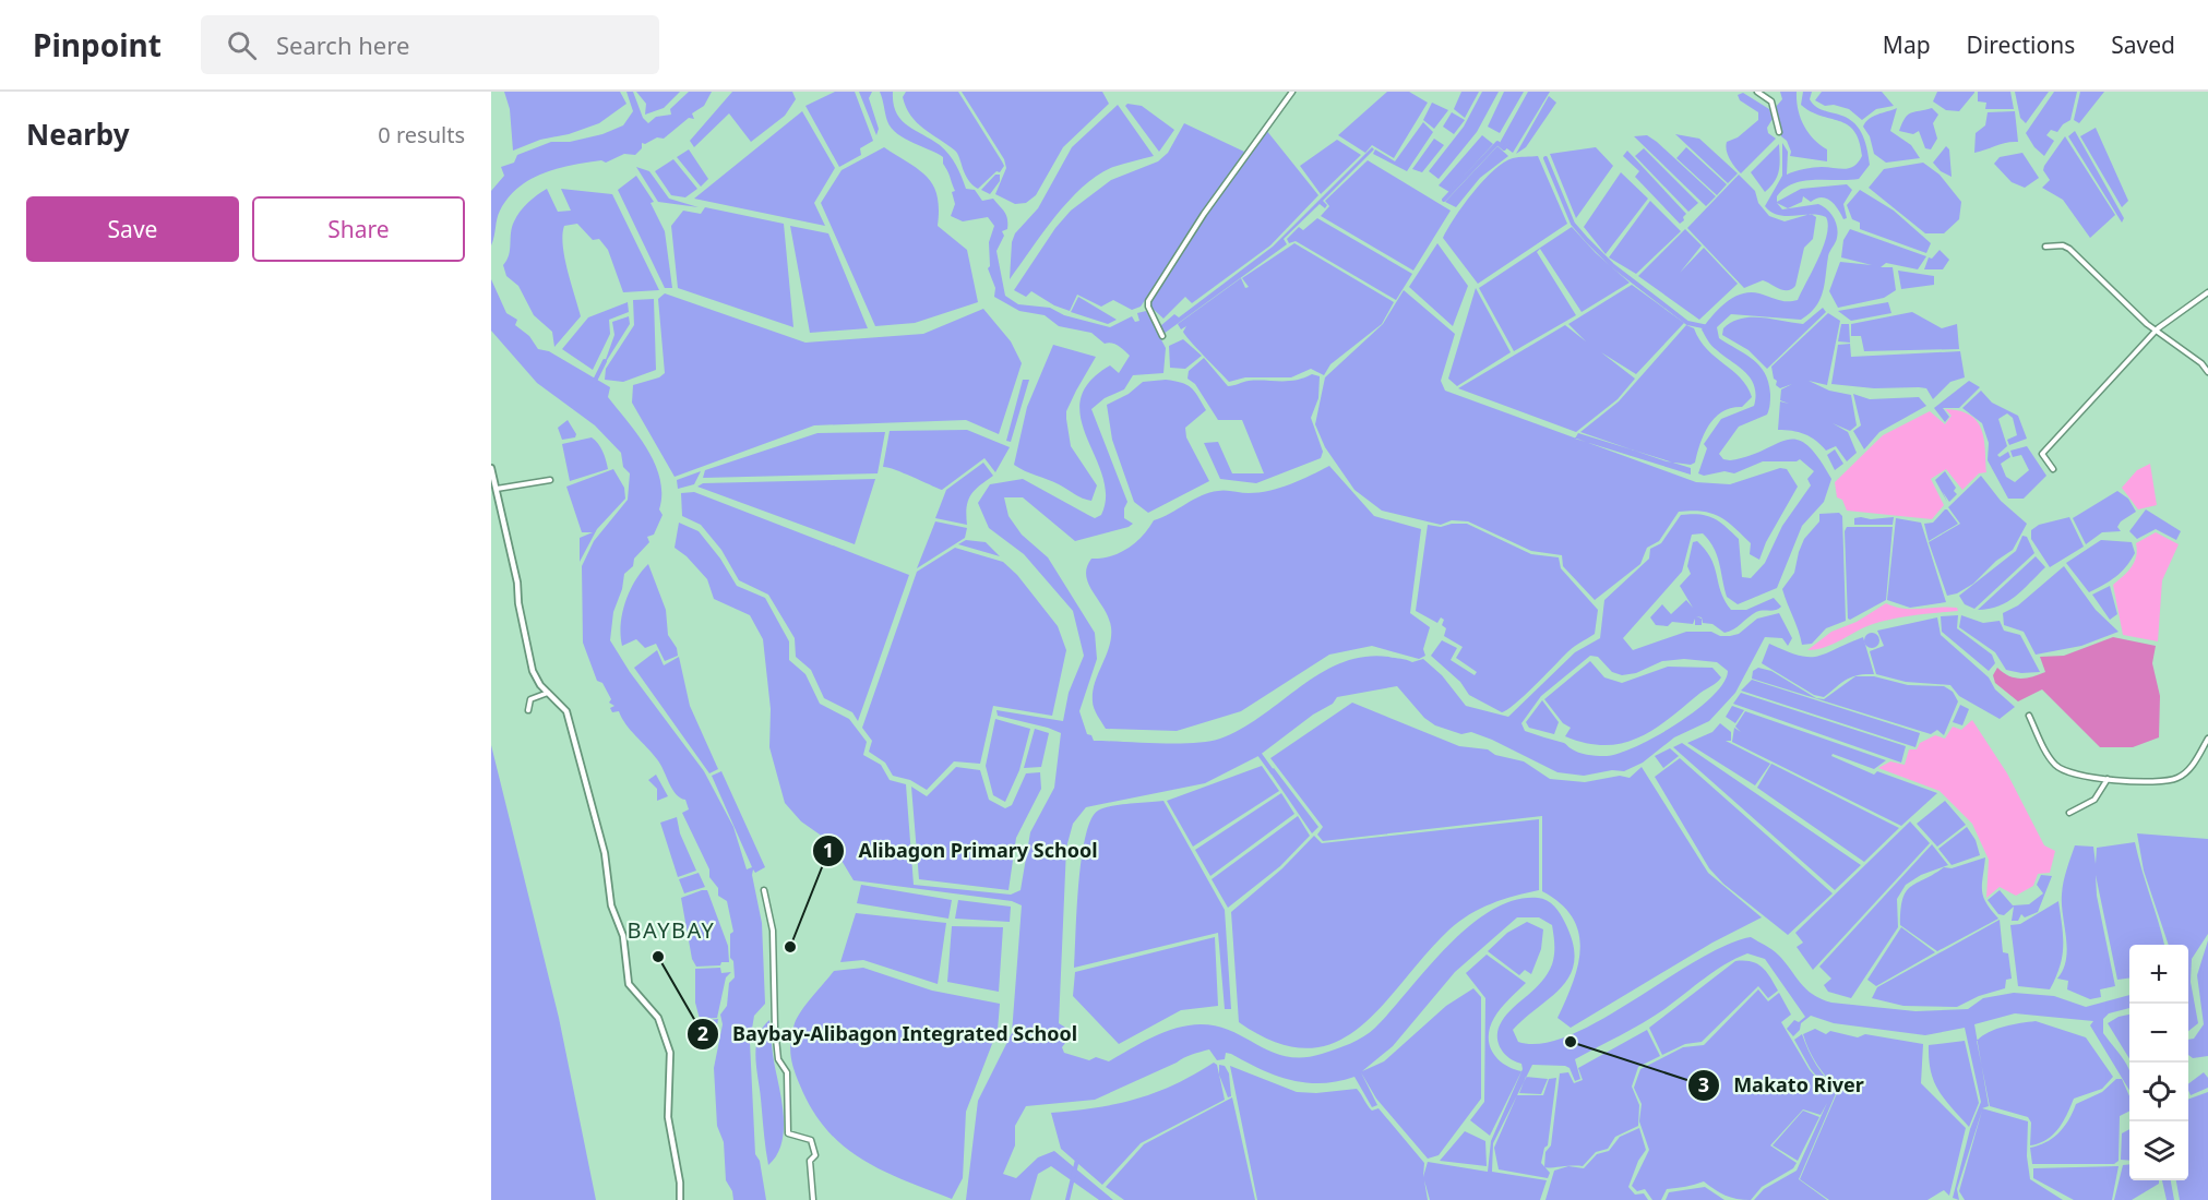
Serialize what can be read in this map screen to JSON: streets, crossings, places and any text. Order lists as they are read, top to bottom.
{
  "districts": ["BAYBAY"],
  "places": ["Alibagon Primary School", "Baybay-Alibagon Integrated School", "Makato River"],
  "page": {
    "header": "Pinpoint",
    "search": "Search here",
    "nav": ["Map", "Directions", "Saved"],
    "heading": ["Nearby", "0 results"],
    "buttons": ["Save", "Share"],
    "map_buttons": ["+", "−"]
  }
}
